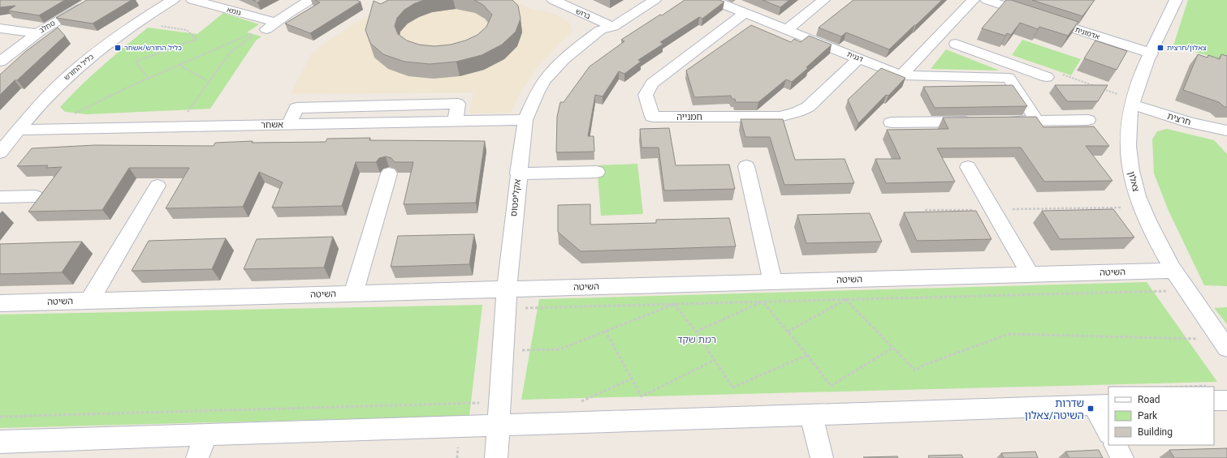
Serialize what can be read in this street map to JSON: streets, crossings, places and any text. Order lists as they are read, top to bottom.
{
  "streets": {
    "street": [
      "גומא",
      "ברוש",
      "סחלב",
      "אדמונית",
      "דגנית",
      "כליל החורש",
      "חמנייה",
      "חרצית",
      "אשחר",
      "צאלון",
      "אקליפטוס",
      "השיטה"
    ]
  },
  "crossings": [
    ["ברוש", "אקליפטוס"],
    ["אדמונית", "צאלון"],
    ["דגנית", "חמנייה"],
    ["כליל החורש", "אשחר"],
    ["חרצית", "צאלון"],
    ["אשחר", "אקליפטוס"],
    ["צאלון", "השיטה"],
    ["אקליפטוס", "השיטה"]
  ],
  "districts": ["רמת שקד"],
  "places": {
    "transit": ["כליל החורש/אשחר", "צאלון/חרצית", "שדרות השיטה/צאלון"]
  },
  "legend": ["Road", "Park", "Building"]
}
